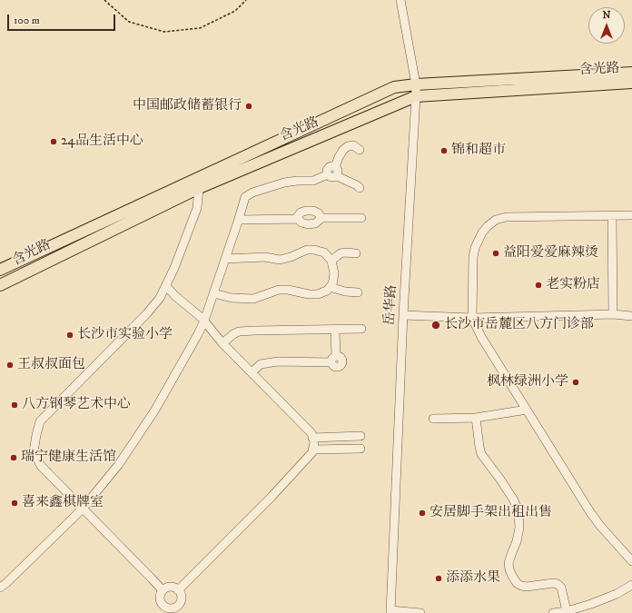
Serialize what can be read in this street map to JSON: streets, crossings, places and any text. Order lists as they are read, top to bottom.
{
  "streets": {
    "main road": ["含光路"],
    "street": ["岳华路"]
  },
  "crossings": [
    ["含光路", "岳华路"]
  ],
  "places": [
    "中国邮政储蓄银行",
    "24品生活中心",
    "锦和超市",
    "益阳爱爱麻辣烫",
    "老实粉店",
    "长沙市岳麓区八方门诊部",
    "长沙市实验小学",
    "王叔叔面包",
    "枫林绿洲小学",
    "八方钢琴艺术中心",
    "瑞宁健康生活馆",
    "喜来鑫棋牌室",
    "安居脚手架出租出售",
    "添添水果"
  ],
  "scale_bar": "100 m",
  "north": "top"
}
